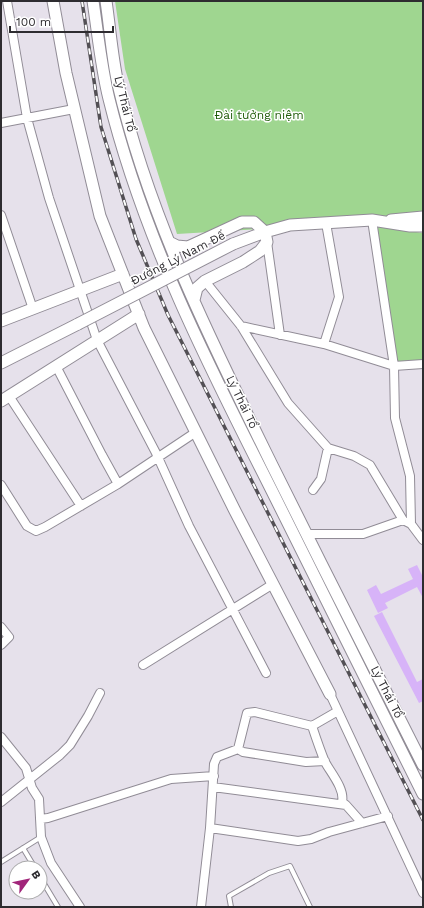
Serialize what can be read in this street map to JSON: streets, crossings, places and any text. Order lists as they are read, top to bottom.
{
  "streets": {
    "main road": ["Lý Thái Tổ", "Đường Lý Nam Đế"]
  },
  "parks": ["Đài tưởng niệm"],
  "scale_bar": "100 m",
  "north": "top right"
}
